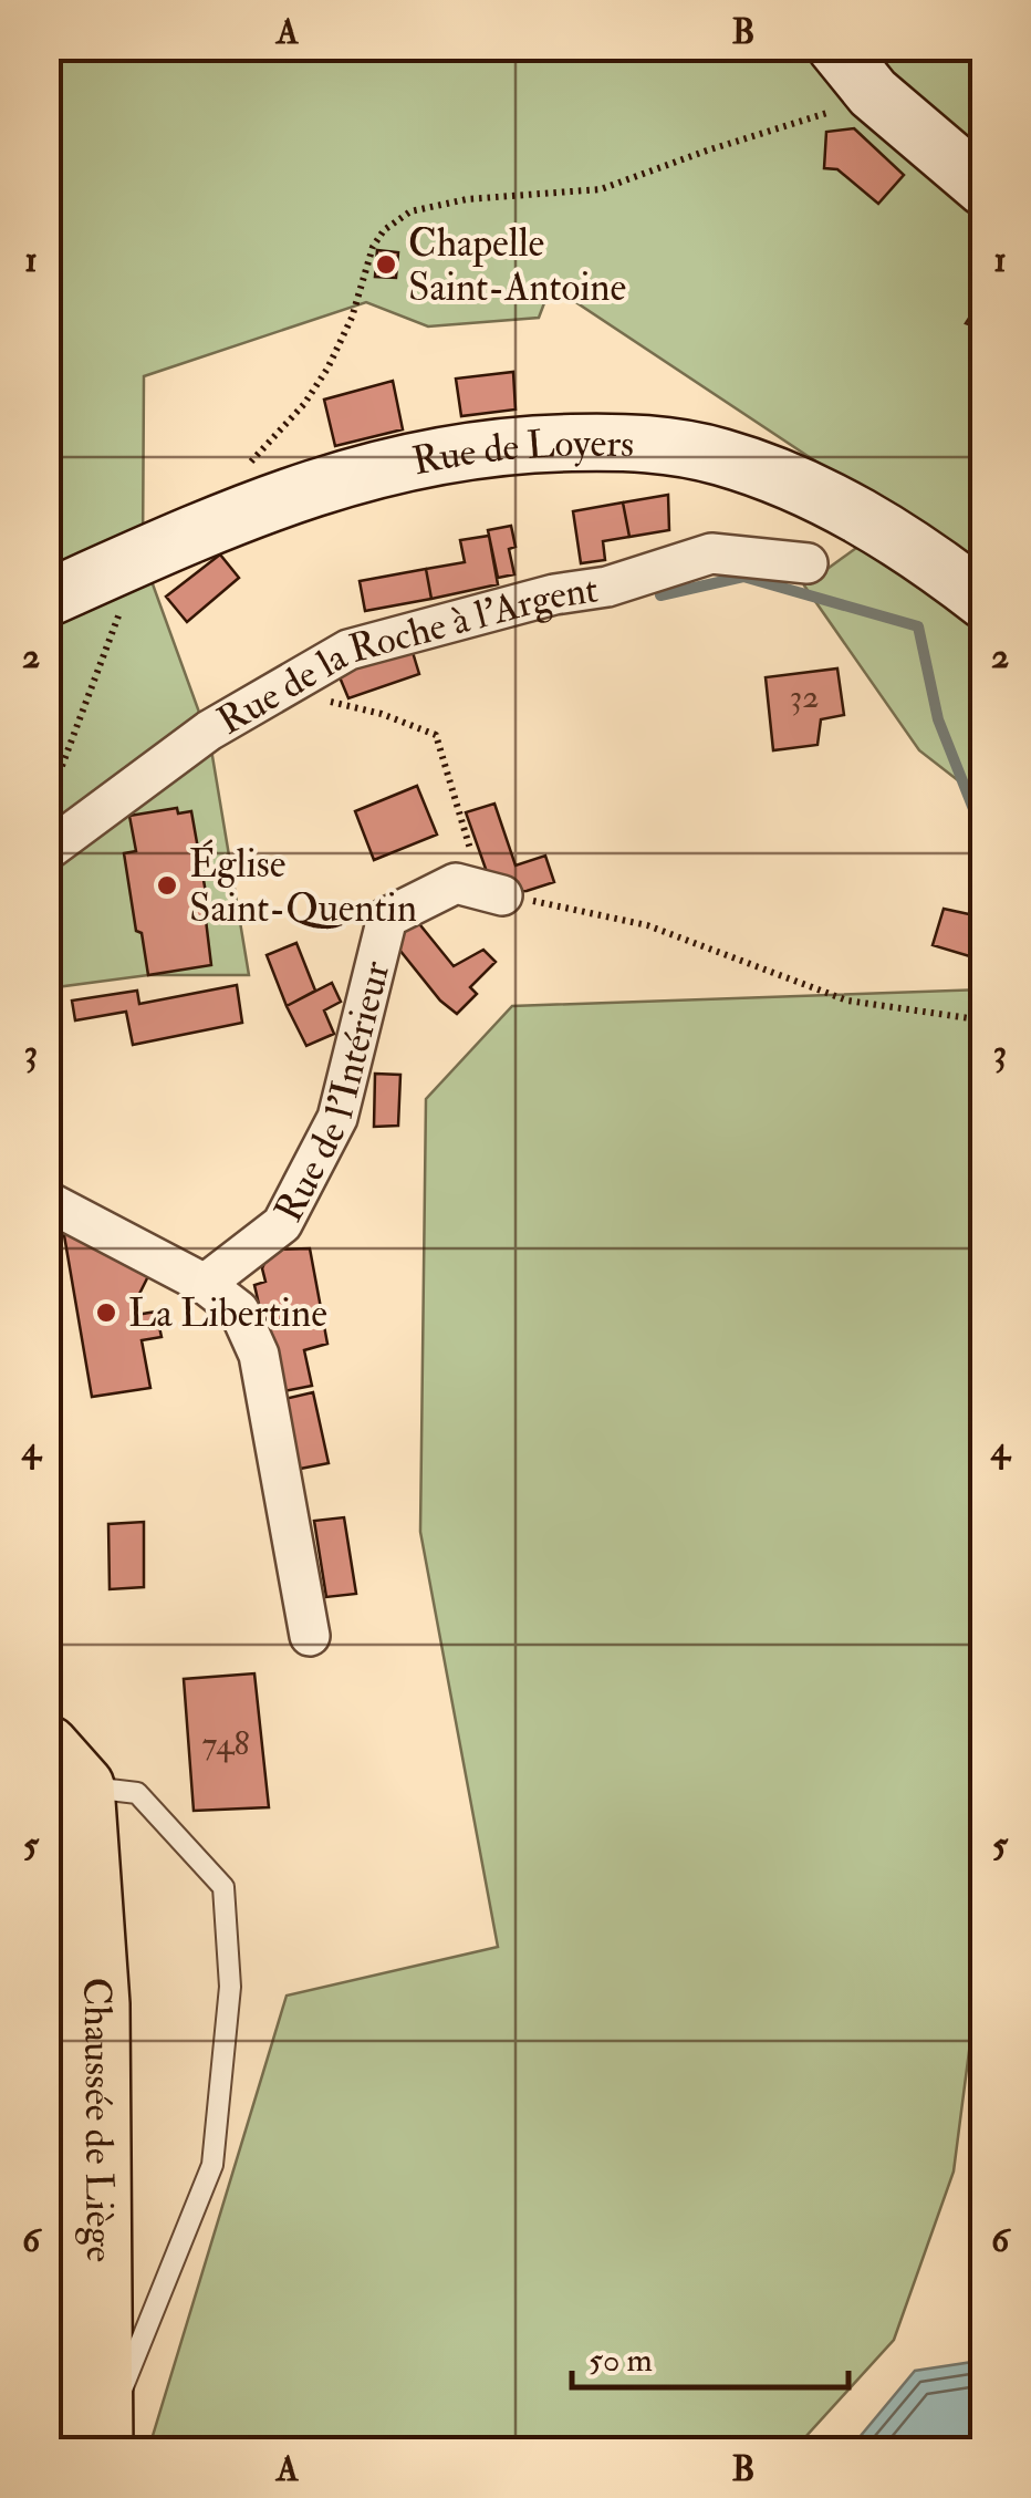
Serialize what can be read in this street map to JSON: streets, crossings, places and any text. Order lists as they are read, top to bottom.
{
  "streets": {
    "main road": ["Chaussée de Liège"],
    "street": ["Rue de Loyers", "Rue de la Roche à l'Argent", "Rue de l'Intérieur"]
  },
  "places": ["Chapelle Saint-Antoine", "Église Saint-Quentin", "La Libertine"],
  "house_numbers": ["32", "748"],
  "scale_bar": "50 m",
  "grid": {
    "columns": ["A", "B"],
    "rows": [
      "1",
      "2",
      "3",
      "4",
      "5",
      "6"
    ]
  }
}
